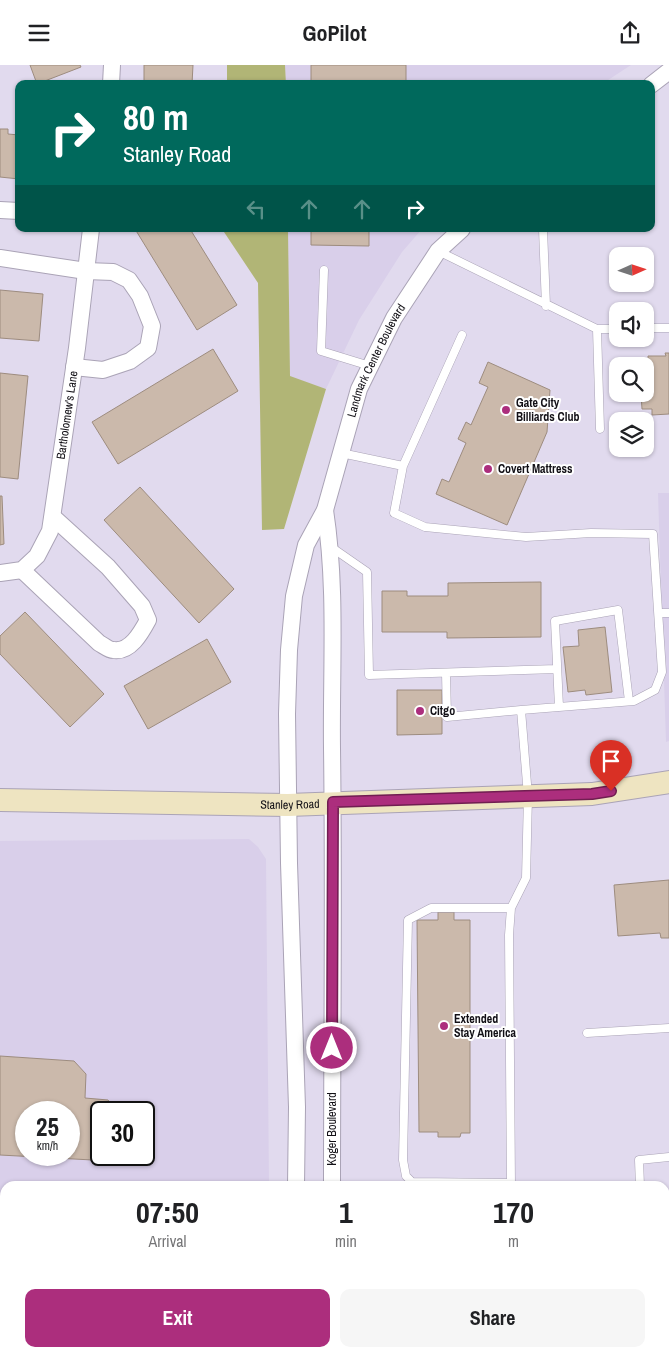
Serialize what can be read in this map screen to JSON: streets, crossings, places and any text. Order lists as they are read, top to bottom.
{
  "streets": {
    "street": [
      "Landmark Center Boulevard",
      "Bartholomew's Lane",
      "Stanley Road",
      "Koger Boulevard"
    ]
  },
  "crossings": [
    ["Landmark Center Boulevard", "Stanley Road"],
    ["Landmark Center Boulevard", "Koger Boulevard"],
    ["Stanley Road", "Koger Boulevard"]
  ],
  "places": [
    "Gate City Billiards Club",
    "Covert Mattress",
    "Citgo",
    "Extended Stay America"
  ],
  "north": "right",
  "page": {
    "header": "GoPilot",
    "turn": ["80 m", "Stanley Road"],
    "speed": "25 km/h",
    "limit": "30",
    "eta": [
      "07:50",
      "Arrival",
      "1",
      "min",
      "170",
      "m"
    ],
    "buttons": ["Exit", "Share"]
  }
}
